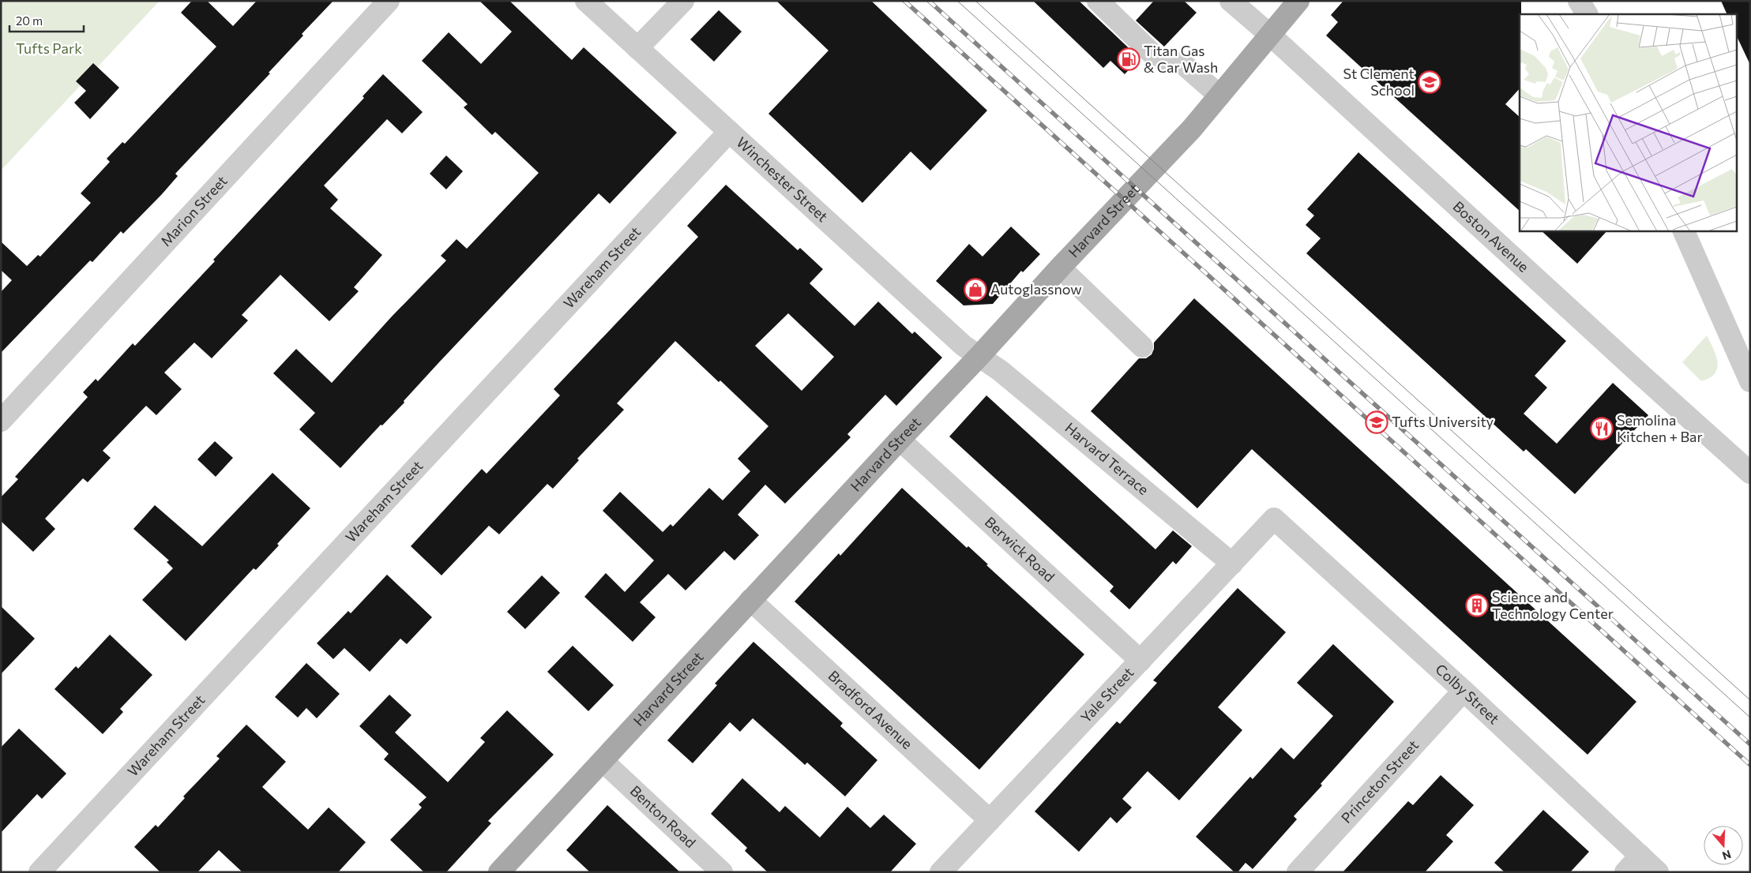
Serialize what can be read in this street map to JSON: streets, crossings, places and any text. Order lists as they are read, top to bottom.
{
  "streets": {
    "main road": ["Harvard Street"],
    "street": [
      "Winchester Street",
      "Marion Street",
      "Boston Avenue",
      "Wareham Street",
      "Harvard Terrace",
      "Berwick Road",
      "Colby Street",
      "Yale Street",
      "Bradford Avenue",
      "Princeton Street",
      "Benton Road"
    ]
  },
  "crossings": [
    ["Winchester Street", "Harvard Street"],
    ["Winchester Street", "Wareham Street"],
    ["Winchester Street", "Harvard Terrace"],
    ["Harvard Street", "Boston Avenue"],
    ["Harvard Street", "Harvard Terrace"],
    ["Harvard Street", "Berwick Road"],
    ["Harvard Street", "Bradford Avenue"],
    ["Harvard Street", "Benton Road"],
    ["Harvard Terrace", "Yale Street"],
    ["Berwick Road", "Yale Street"],
    ["Colby Street", "Yale Street"],
    ["Colby Street", "Princeton Street"],
    ["Yale Street", "Bradford Avenue"]
  ],
  "parks": ["Tufts Park"],
  "places": {
    "fuel station": ["Titan Gas & Car Wash"],
    "school or university": ["St Clement School", "Tufts University"],
    "shop": ["Autoglassnow"],
    "restaurant": ["Semolina Kitchen + Bar"],
    "building": ["Science and Technology Center"]
  },
  "scale_bar": "20 m",
  "north": "bottom"
}
